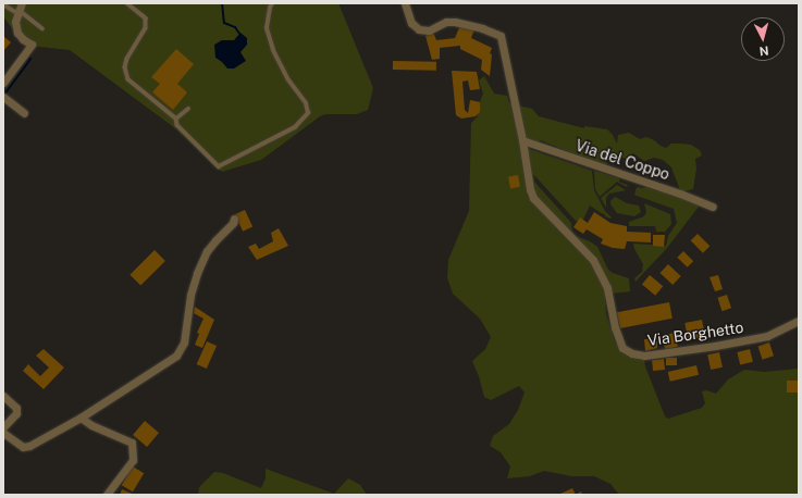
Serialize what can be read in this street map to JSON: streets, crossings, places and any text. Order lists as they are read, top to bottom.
{
  "streets": {
    "street": ["Via del Coppo", "Via Borghetto"]
  },
  "crossings": [
    ["Via del Coppo", "Via Borghetto"]
  ],
  "north": "bottom"
}
